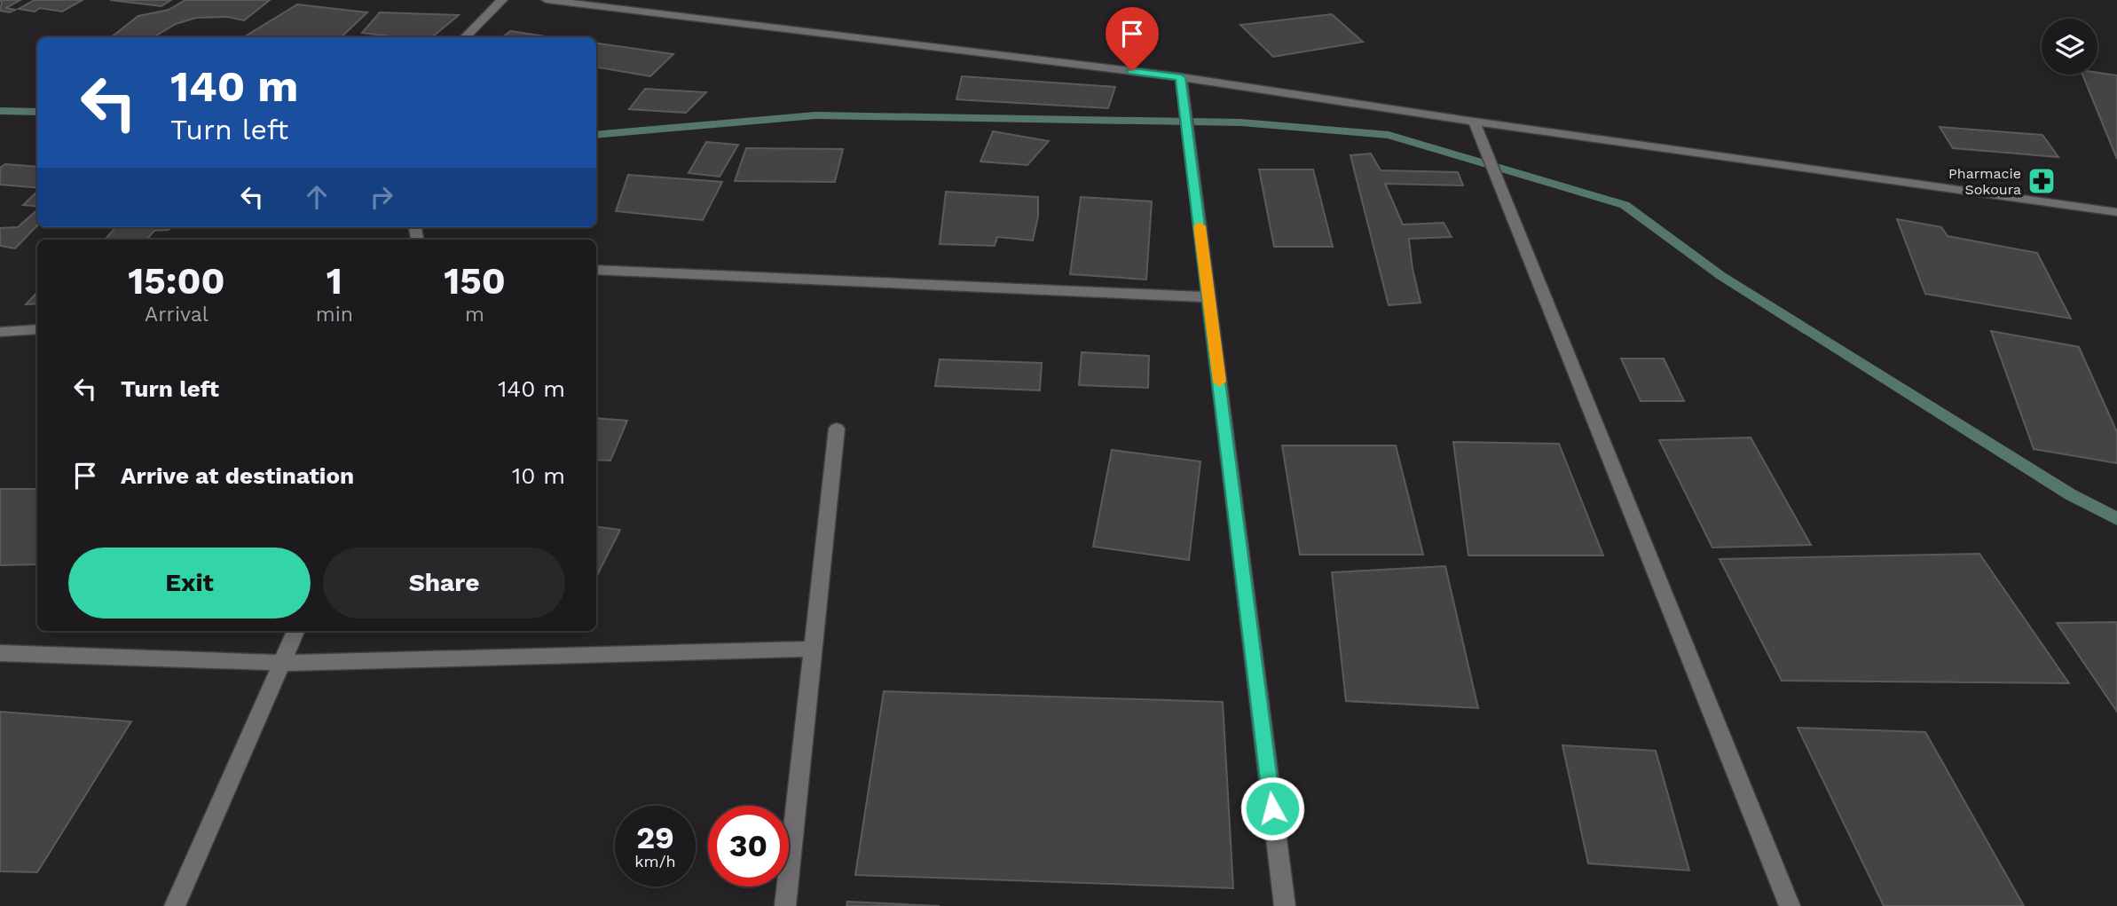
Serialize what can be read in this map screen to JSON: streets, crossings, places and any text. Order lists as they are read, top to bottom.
{
  "places": {
    "pharmacy": ["Pharmacie Sokoura"]
  },
  "page": {
    "turn": ["140 m", "Turn left"],
    "eta": [
      "15:00",
      "Arrival",
      "1",
      "min",
      "150",
      "m"
    ],
    "list": [
      {
        "name": "Turn left",
        "value": "140 m"
      },
      {
        "name": "Arrive at destination",
        "value": "10 m"
      }
    ],
    "buttons": ["Exit", "Share"],
    "speed": "29 km/h",
    "limit": "30"
  }
}
